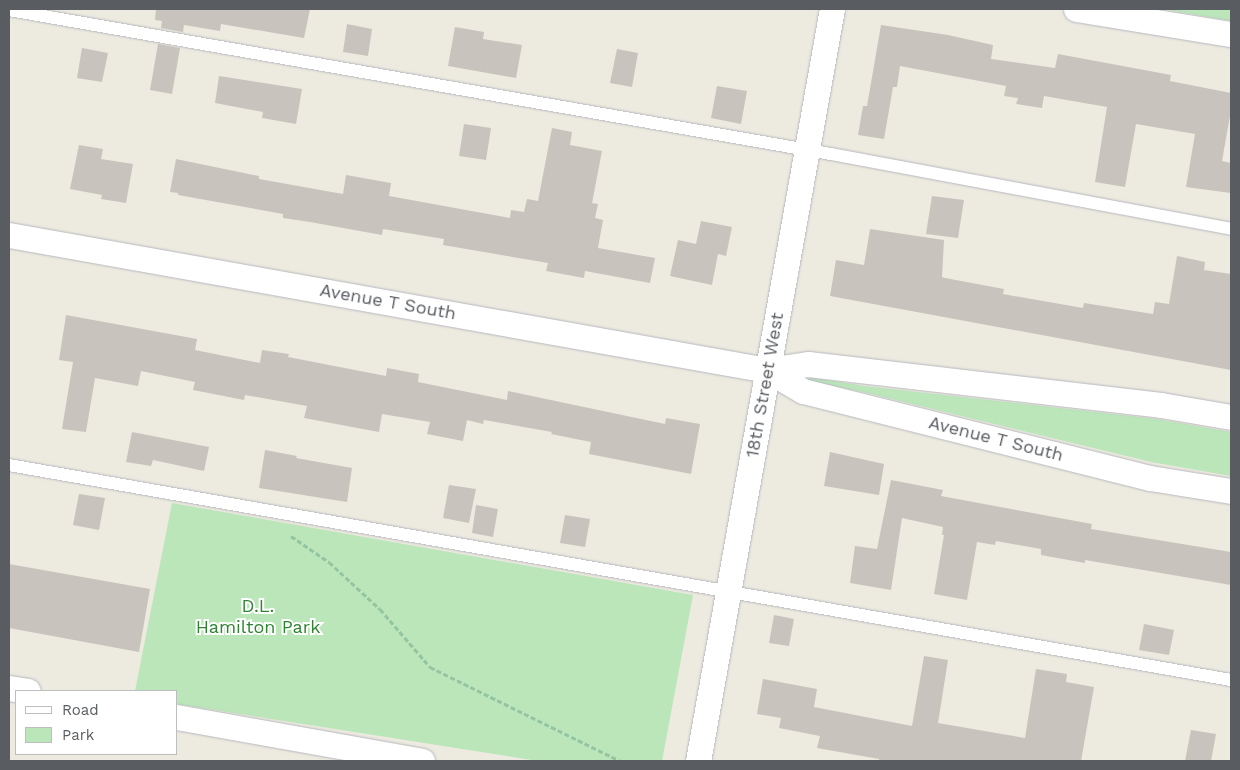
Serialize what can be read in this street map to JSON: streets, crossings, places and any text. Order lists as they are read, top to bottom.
{
  "streets": {
    "street": ["Avenue T South", "18th Street West"]
  },
  "crossings": [
    ["Avenue T South", "18th Street West"]
  ],
  "parks": ["D.L. Hamilton Park"],
  "legend": ["Road", "Park"]
}
